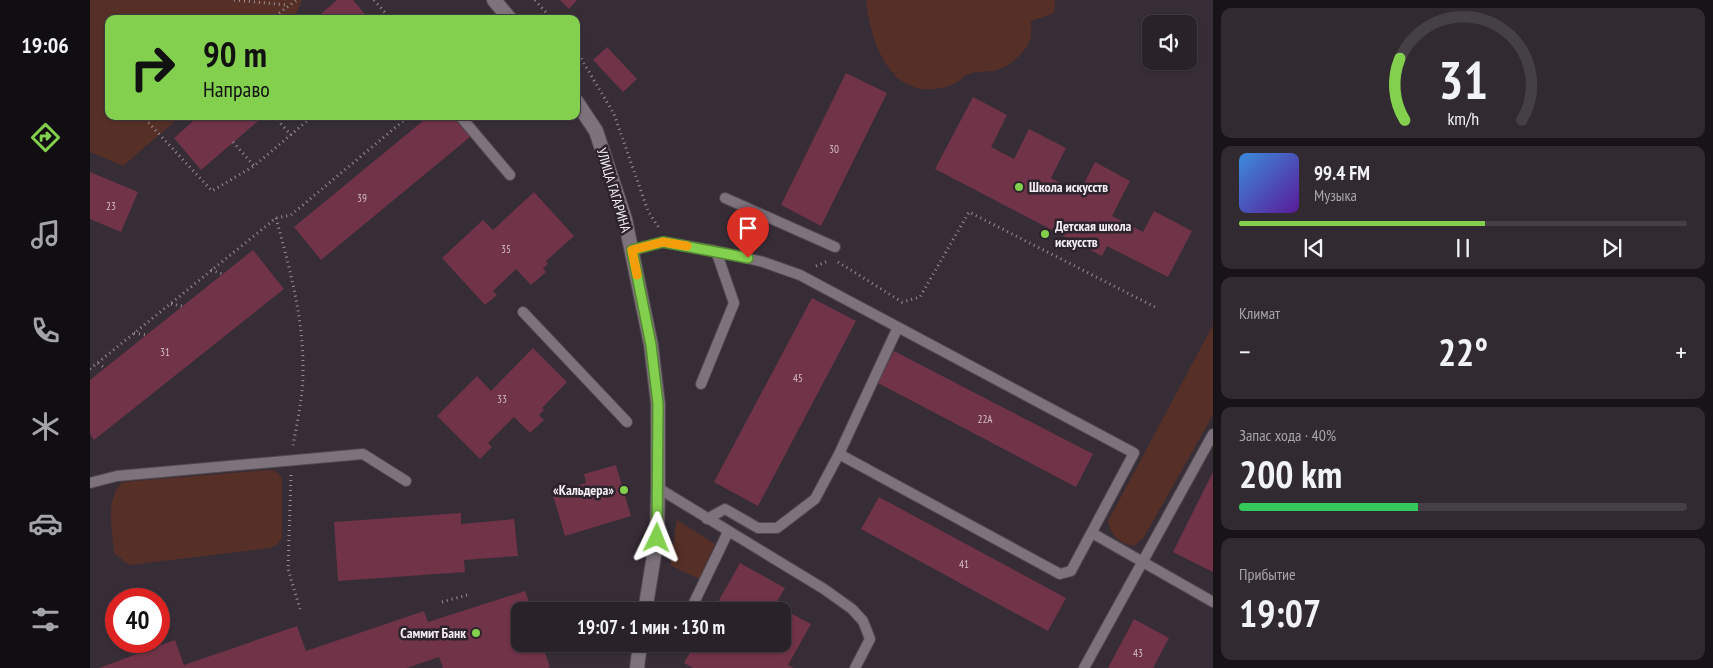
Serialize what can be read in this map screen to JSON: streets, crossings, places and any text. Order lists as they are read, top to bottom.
{
  "streets": {
    "street": ["УЛИЦА ГАГАРИНА"]
  },
  "places": [
    "Школа искусств",
    "Детская школа искусств",
    "«Кальдера»",
    "Саммит Банк"
  ],
  "house_numbers": [
    "30",
    "39",
    "23",
    "35",
    "31",
    "45",
    "33",
    "22А",
    "41",
    "43"
  ],
  "page": {
    "tabs": "19:06",
    "turn": ["90 m", "Направо"],
    "song": ["99.4 FM", "Музыка"],
    "tile": [
      "Климат",
      ["Запас хода · 40%", "200 km"],
      ["Прибытие", "19:07"]
    ],
    "heat": ["−", "22°", "+"],
    "limit": "40",
    "trip": "19:07 · 1 мин · 130 m",
    "gauge": ["31", "km/h"]
  }
}
